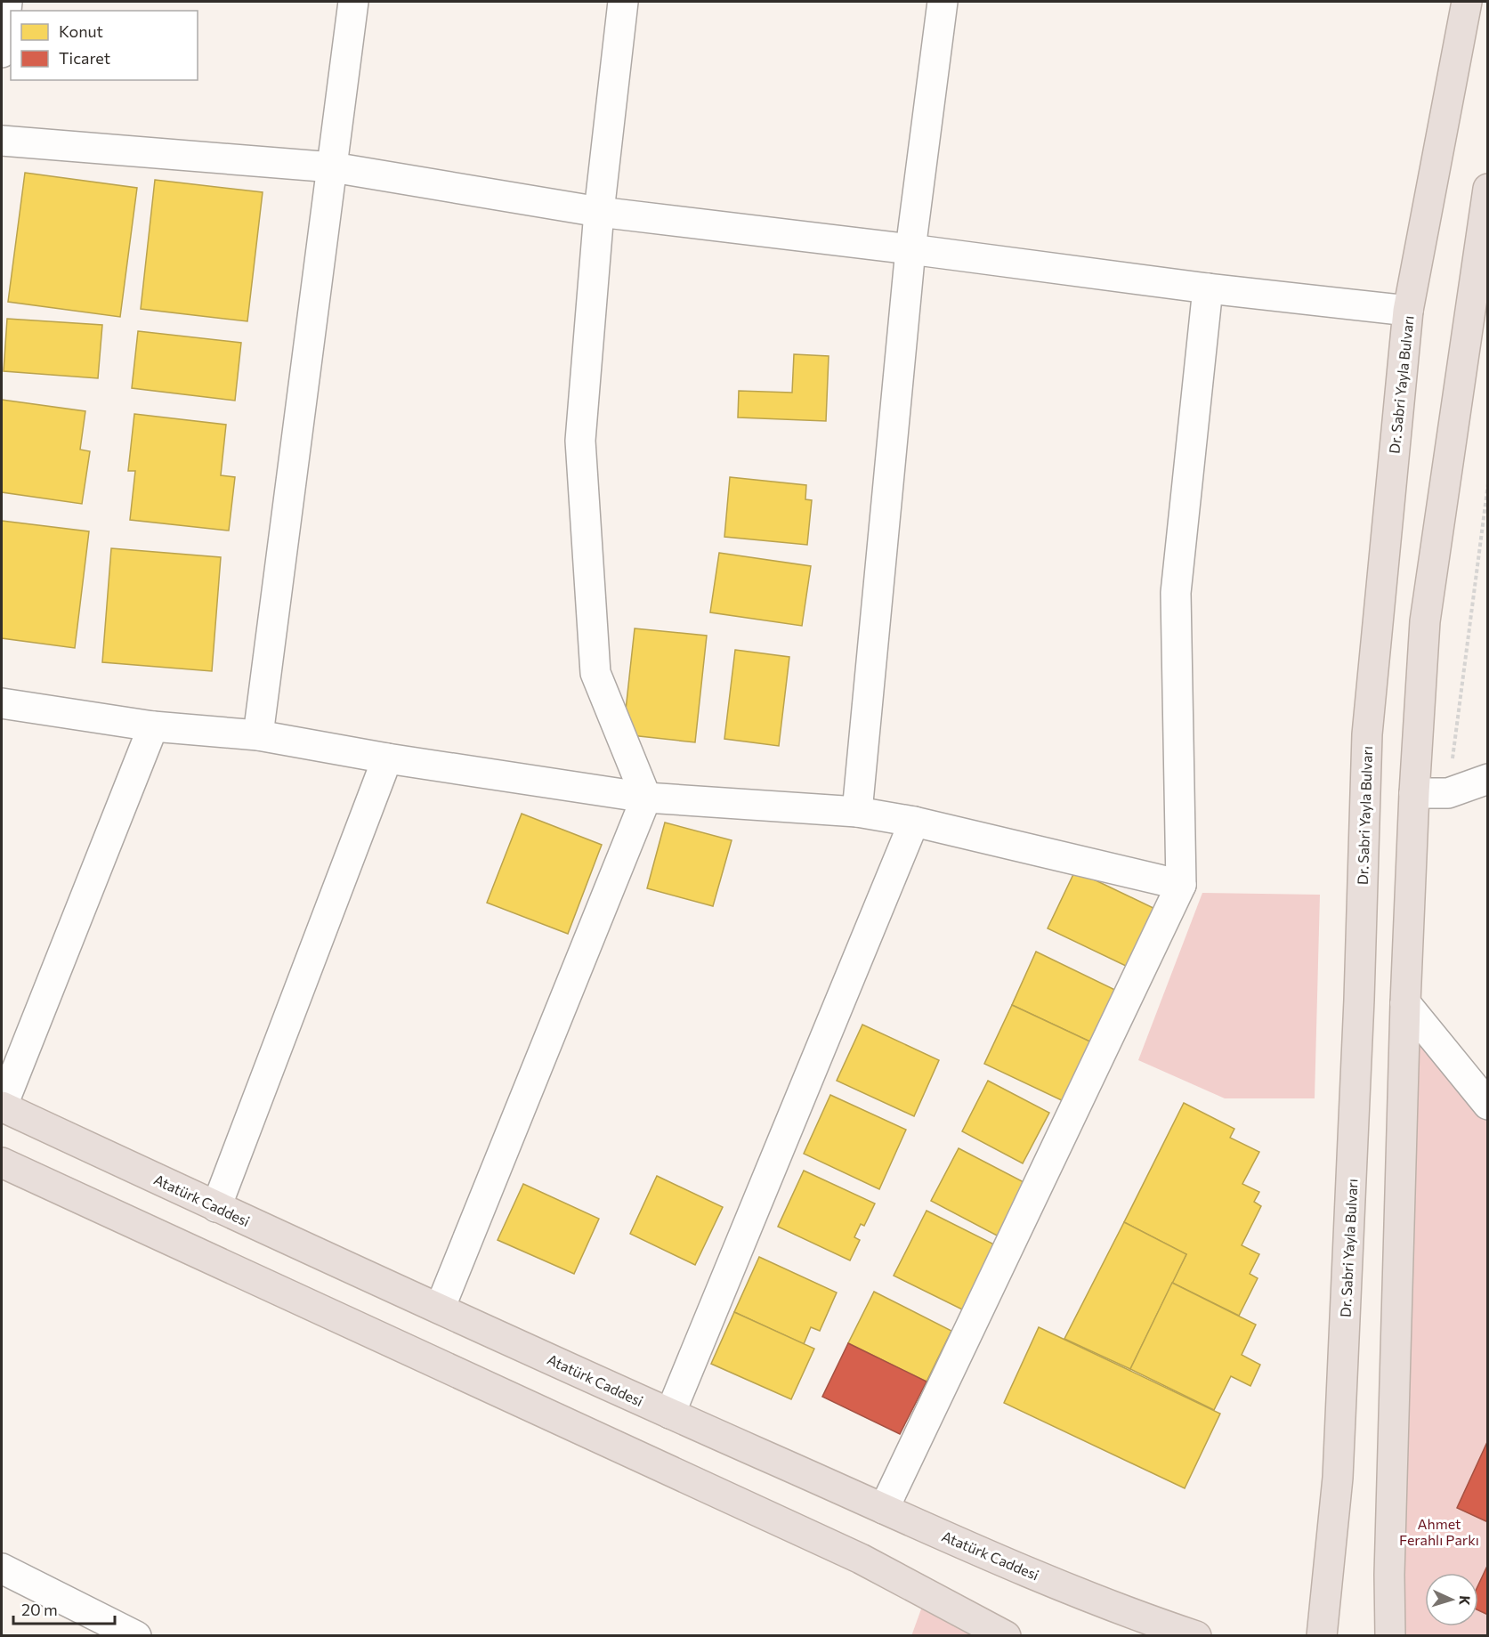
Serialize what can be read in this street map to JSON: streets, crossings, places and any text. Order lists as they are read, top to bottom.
{
  "streets": {
    "highway": ["Dr. Sabri Yayla Bulvarı", "Atatürk Caddesi"]
  },
  "parks": ["Ahmet Ferahlı Parkı"],
  "legend": ["Konut", "Ticaret"],
  "scale_bar": "20 m",
  "north": "right"
}
